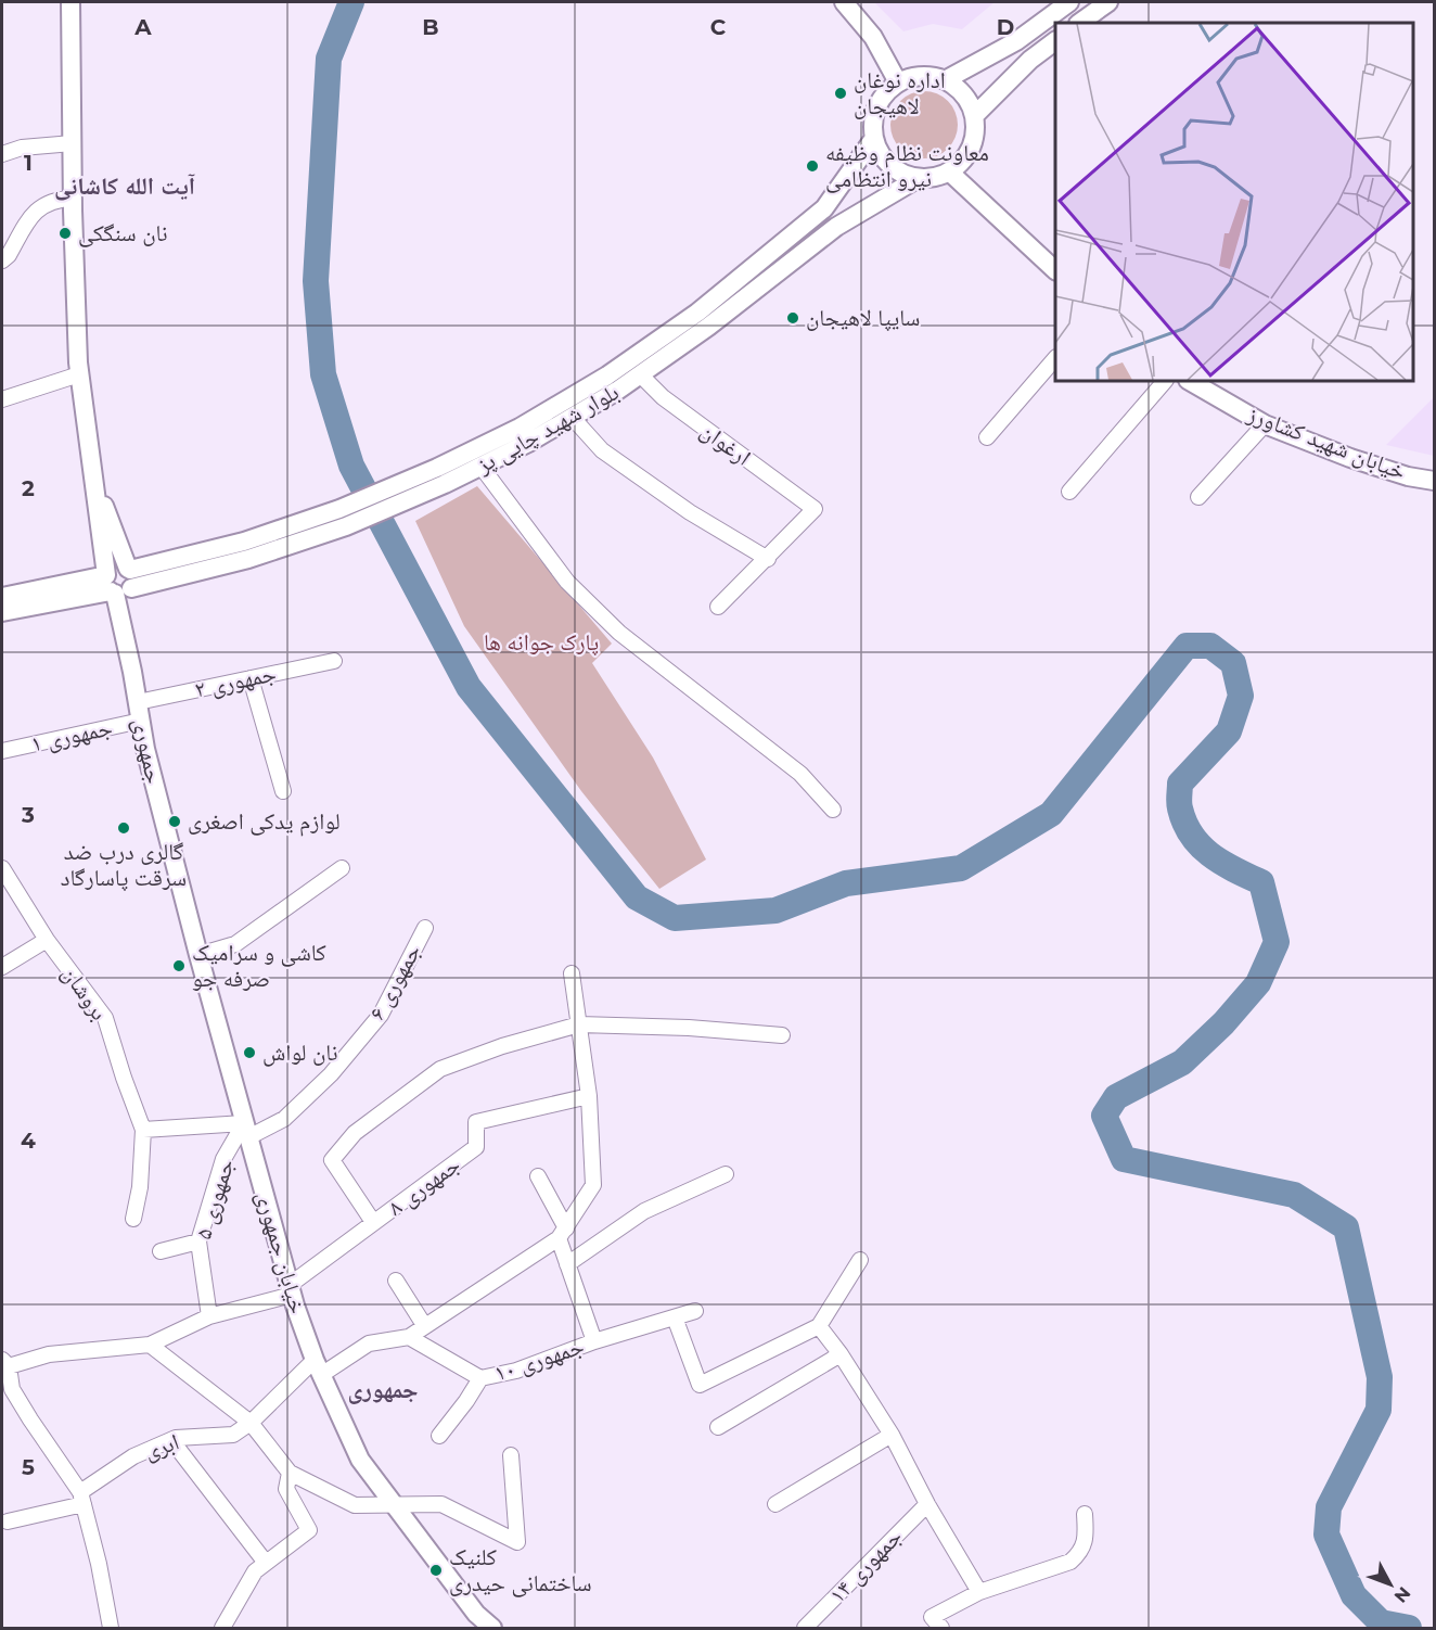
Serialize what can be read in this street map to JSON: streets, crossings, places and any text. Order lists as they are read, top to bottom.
{
  "streets": {
    "main road": [
      "بلوار شهید چایی پز",
      "خیابان شهید کشاورز",
      "جمهوری",
      "خیابان جمهوری"
    ],
    "street": [
      "ارغوان",
      "جمهوری ۲",
      "جمهوری ۱",
      "جمهوری ۶",
      "بروشان",
      "جمهوری ۸",
      "جمهوری ۵",
      "جمهوری ۱۰",
      "ابری",
      "جمهوری ۱۴"
    ]
  },
  "crossings": [
    ["بلوار شهید چایی پز", "ارغوان"],
    ["بلوار شهید چایی پز", "جمهوری"],
    ["جمهوری ۲", "جمهوری"],
    ["جمهوری ۱", "جمهوری"],
    ["جمهوری", "خیابان جمهوری"],
    ["جمهوری ۶", "جمهوری ۵"],
    ["جمهوری ۶", "خیابان جمهوری"],
    ["جمهوری ۸", "خیابان جمهوری"],
    ["جمهوری ۵", "خیابان جمهوری"]
  ],
  "districts": ["آیت الله کاشانی", "جمهوری"],
  "parks": ["پارک جوانه ها"],
  "places": [
    "اداره نوغان لاهیجان",
    "معاونت نظام وظیفه نیرو انتظامی",
    "نان سنگکی",
    "سایپا لاهیجان",
    "لوازم یدکی اصغری",
    "گالری درب ضد سرقت پاسارگاد",
    "کاشی و سرامیک صرفه جو",
    "نان لواش",
    "کلنیک ساختمانی حیدری"
  ],
  "north": "bottom right",
  "grid": {
    "columns": [
      "A",
      "B",
      "C",
      "D"
    ],
    "rows": [
      "1",
      "2",
      "3",
      "4",
      "5"
    ]
  }
}
